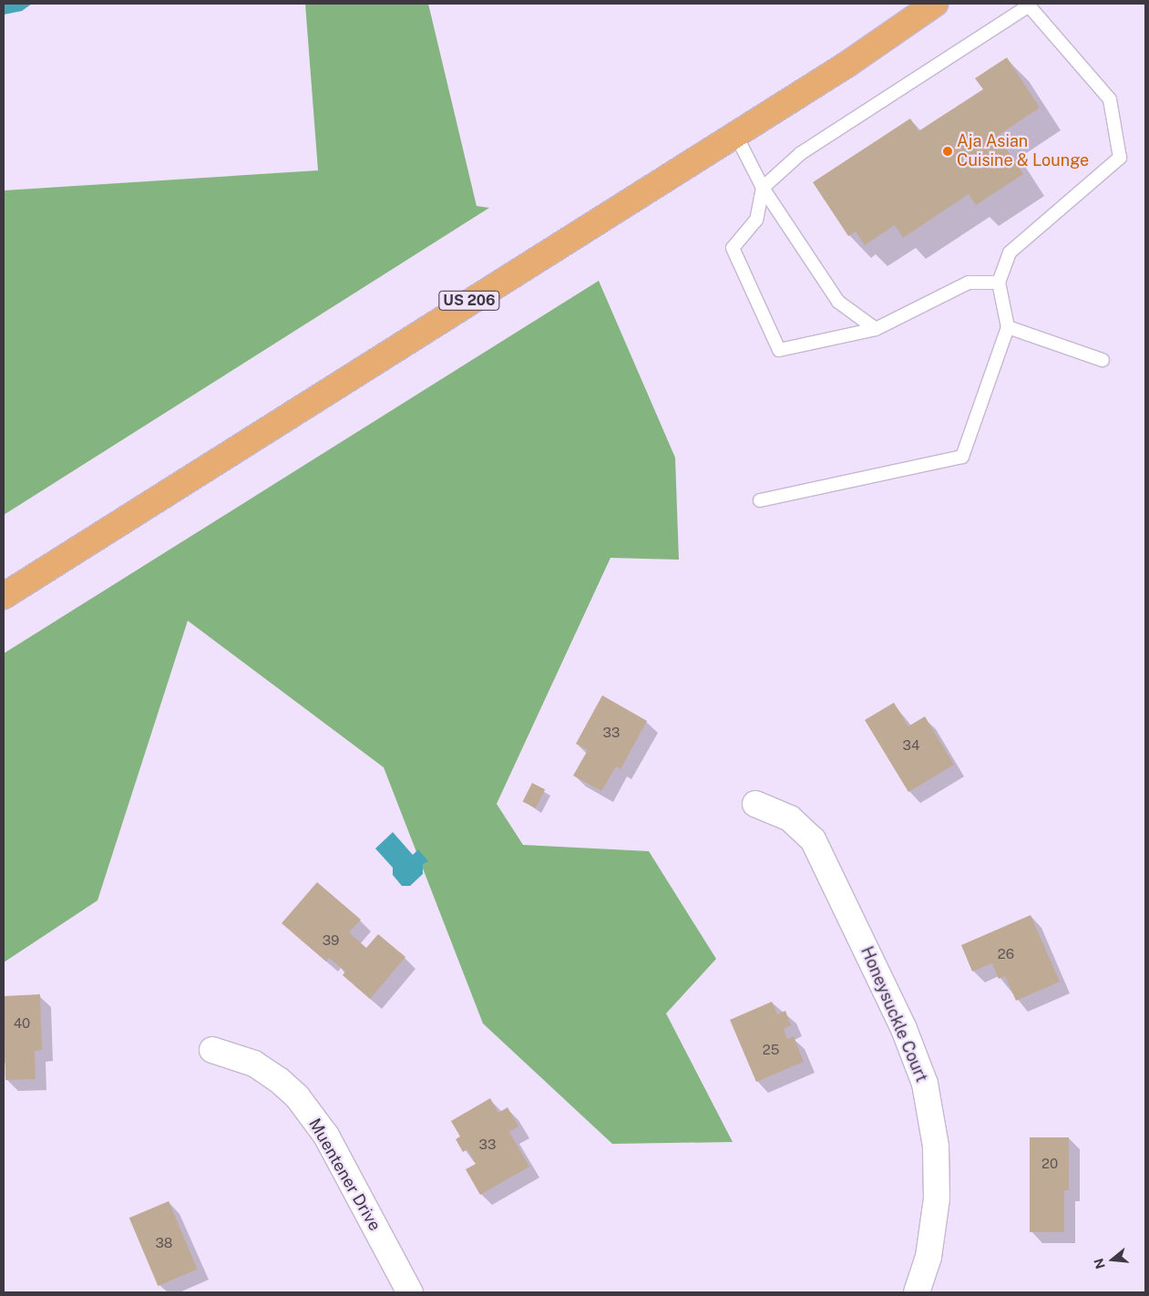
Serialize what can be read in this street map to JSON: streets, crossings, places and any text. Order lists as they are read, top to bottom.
{
  "streets": {
    "highway": ["US 206"],
    "street": ["Honeysuckle Court", "Muentener Drive"]
  },
  "places": ["Aja Asian Cuisine & Lounge"],
  "house_numbers": [
    "33",
    "34",
    "39",
    "26",
    "40",
    "25",
    "33",
    "20",
    "38"
  ],
  "north": "left"
}
